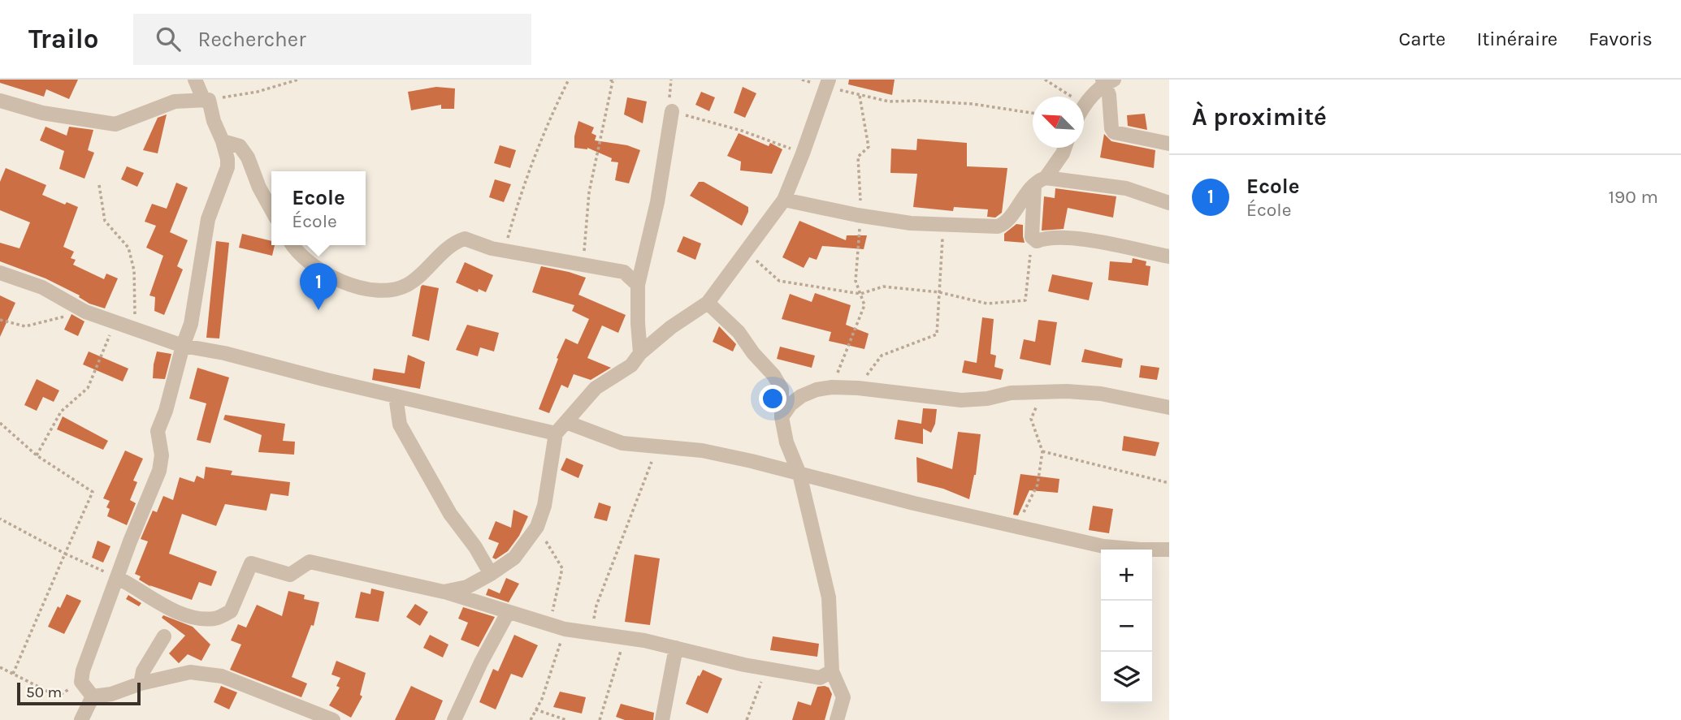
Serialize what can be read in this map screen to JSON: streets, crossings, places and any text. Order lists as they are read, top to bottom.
{
  "scale_bar": "50 m",
  "north": "top left",
  "page": {
    "header": "Trailo",
    "search": "Rechercher",
    "nav": ["Carte", "Itinéraire", "Favoris"],
    "heading": "À proximité",
    "list": [
      {
        "mark": "1",
        "name": "Ecole",
        "note": "École",
        "value": "190 m"
      }
    ],
    "popup": ["Ecole", "École"],
    "pins": "1",
    "map_buttons": ["+", "−"],
    "scale": "50 m"
  }
}
